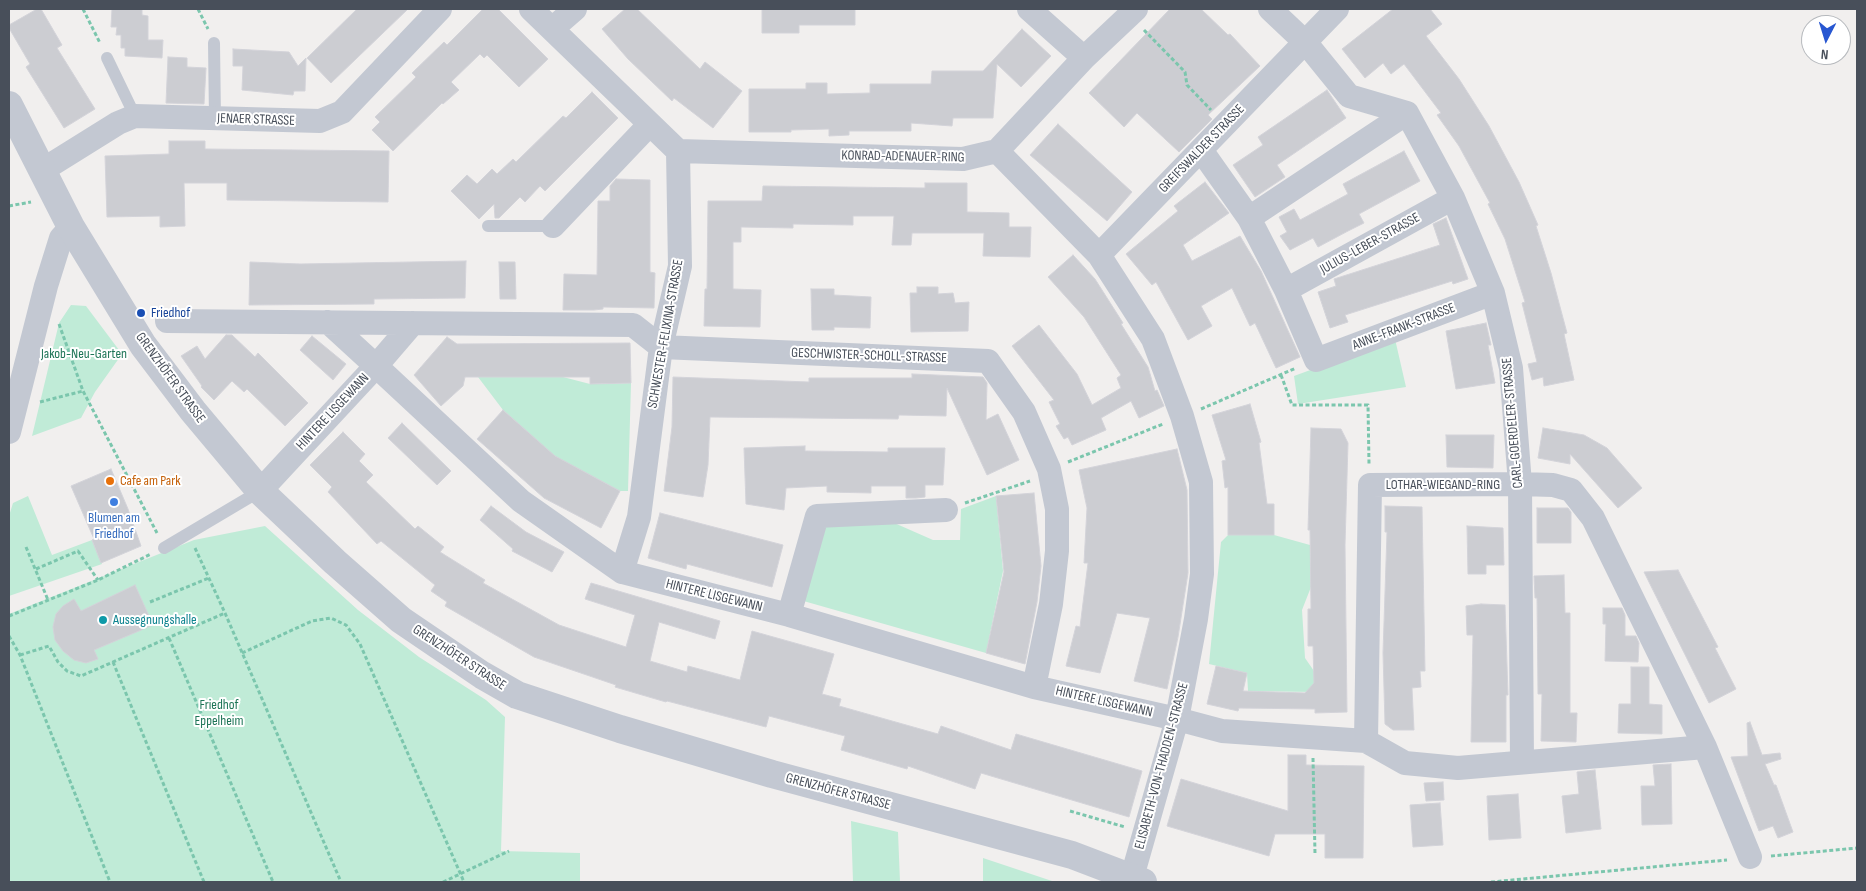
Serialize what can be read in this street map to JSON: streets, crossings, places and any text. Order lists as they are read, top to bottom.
{
  "streets": {
    "street": [
      "JENAER STRASSE",
      "GREIFSWALDER STRASSE",
      "KONRAD-ADENAUER-RING",
      "JULIUS-LEBER-STRASSE",
      "ANNE-FRANK-STRASSE",
      "SCHWESTER-FELIXINA-STRASSE",
      "GESCHWISTER-SCHOLL-STRASSE",
      "GRENZHÖFER STRASSE",
      "HINTERE LISGEWANN",
      "CARL-GOERDELER-STRASSE",
      "LOTHAR-WIEGAND-RING",
      "ELISABETH-VON-THADDEN-STRASSE"
    ]
  },
  "crossings": [
    ["JENAER STRASSE", "GRENZHÖFER STRASSE"],
    ["GREIFSWALDER STRASSE", "ELISABETH-VON-THADDEN-STRASSE"],
    ["KONRAD-ADENAUER-RING", "SCHWESTER-FELIXINA-STRASSE"],
    ["KONRAD-ADENAUER-RING", "ELISABETH-VON-THADDEN-STRASSE"],
    ["JULIUS-LEBER-STRASSE", "CARL-GOERDELER-STRASSE"],
    ["ANNE-FRANK-STRASSE", "CARL-GOERDELER-STRASSE"],
    ["SCHWESTER-FELIXINA-STRASSE", "GESCHWISTER-SCHOLL-STRASSE"],
    ["SCHWESTER-FELIXINA-STRASSE", "HINTERE LISGEWANN"],
    ["GESCHWISTER-SCHOLL-STRASSE", "HINTERE LISGEWANN"],
    ["GRENZHÖFER STRASSE", "HINTERE LISGEWANN"],
    ["GRENZHÖFER STRASSE", "ELISABETH-VON-THADDEN-STRASSE"],
    ["HINTERE LISGEWANN", "ELISABETH-VON-THADDEN-STRASSE"],
    ["CARL-GOERDELER-STRASSE", "LOTHAR-WIEGAND-RING"]
  ],
  "parks": ["Jakob-Neu-Garten", "Friedhof Eppelheim"],
  "places": [
    "Friedhof",
    "Cafe am Park",
    "Blumen am Friedhof",
    "Aussegnungshalle"
  ],
  "north": "bottom"
}
